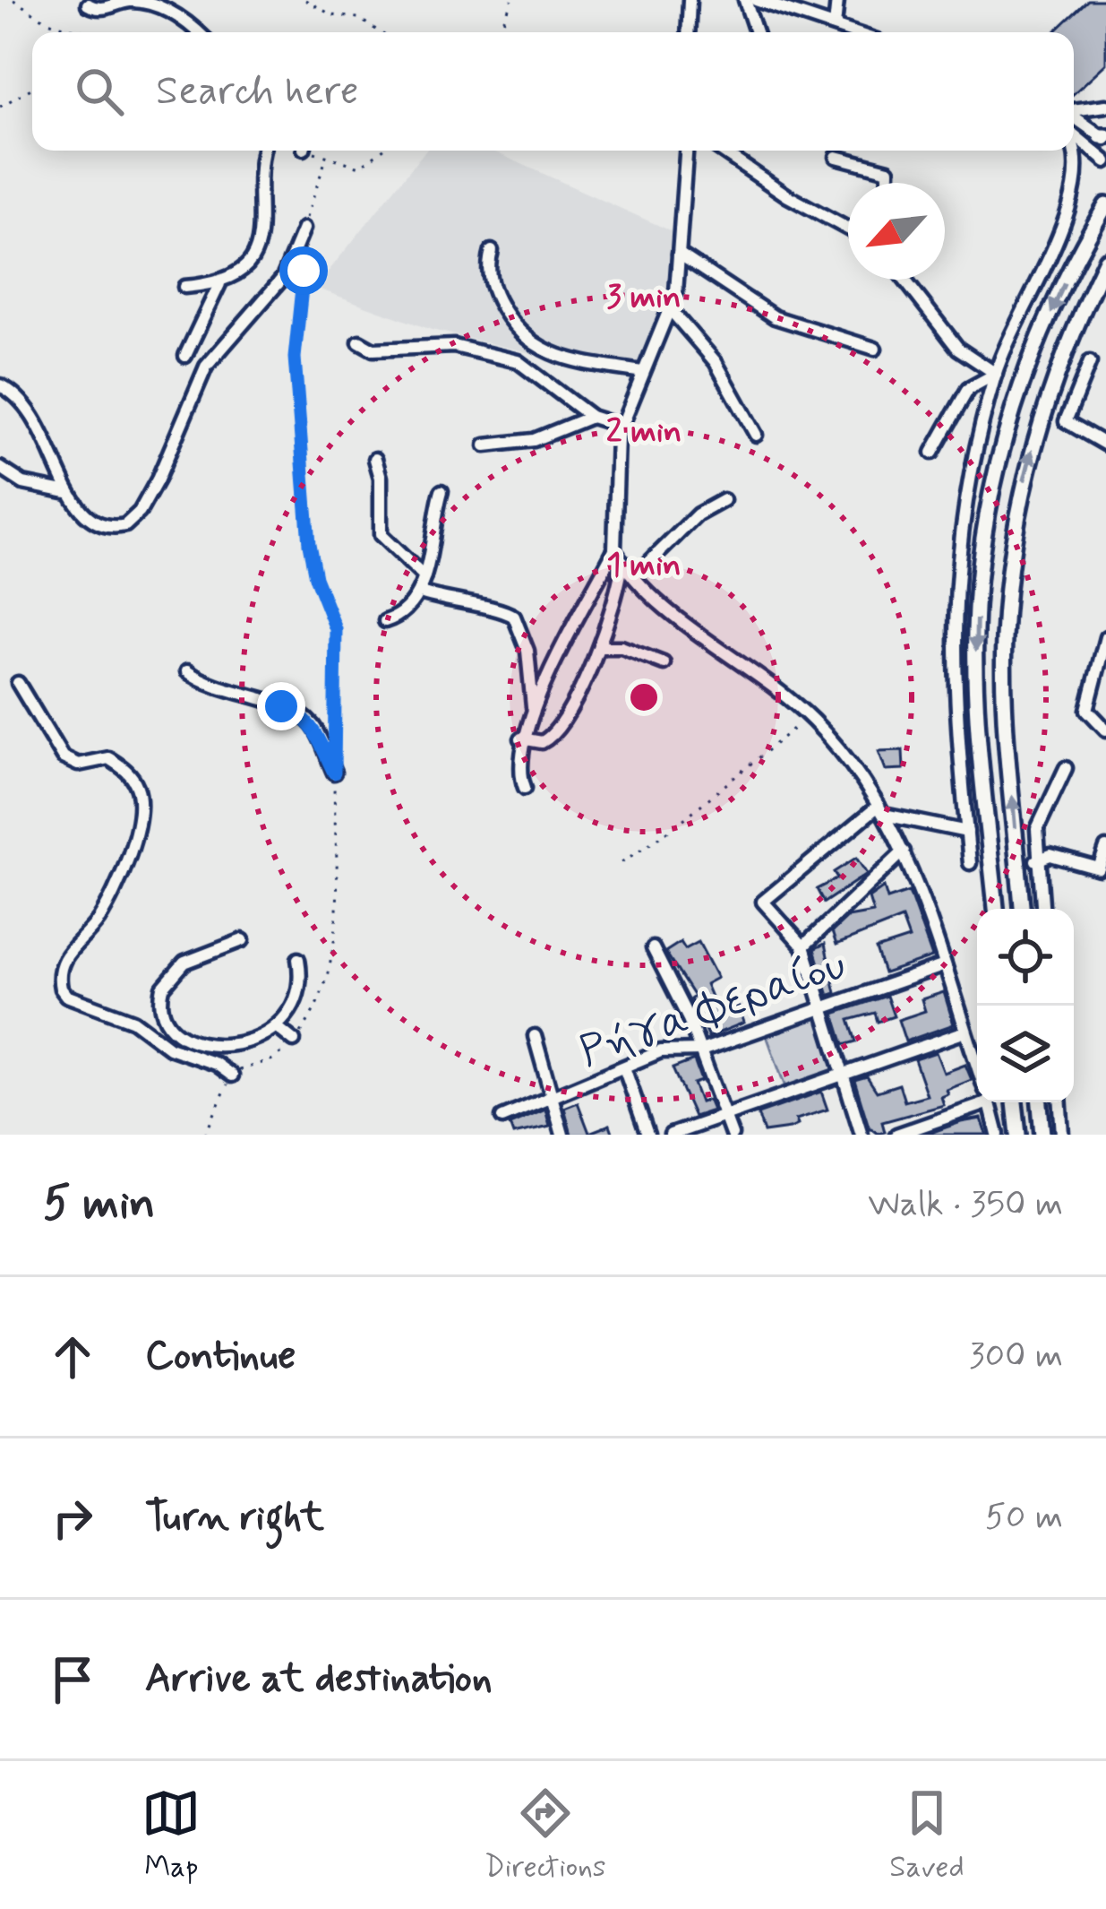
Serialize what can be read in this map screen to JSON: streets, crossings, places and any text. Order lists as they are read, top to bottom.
{
  "streets": {
    "street": ["Ρήγα Φεραίου"]
  },
  "north": "bottom left",
  "page": {
    "search": "Search here",
    "heading": ["5 min", "Walk · 350 m"],
    "list": [
      ["Continue", "300 m"],
      ["Turn right", "50 m"],
      "Arrive at destination"
    ],
    "nav": ["Map", "Directions", "Saved"]
  },
  "rings": ["3 min", "2 min", "1 min"]
}
